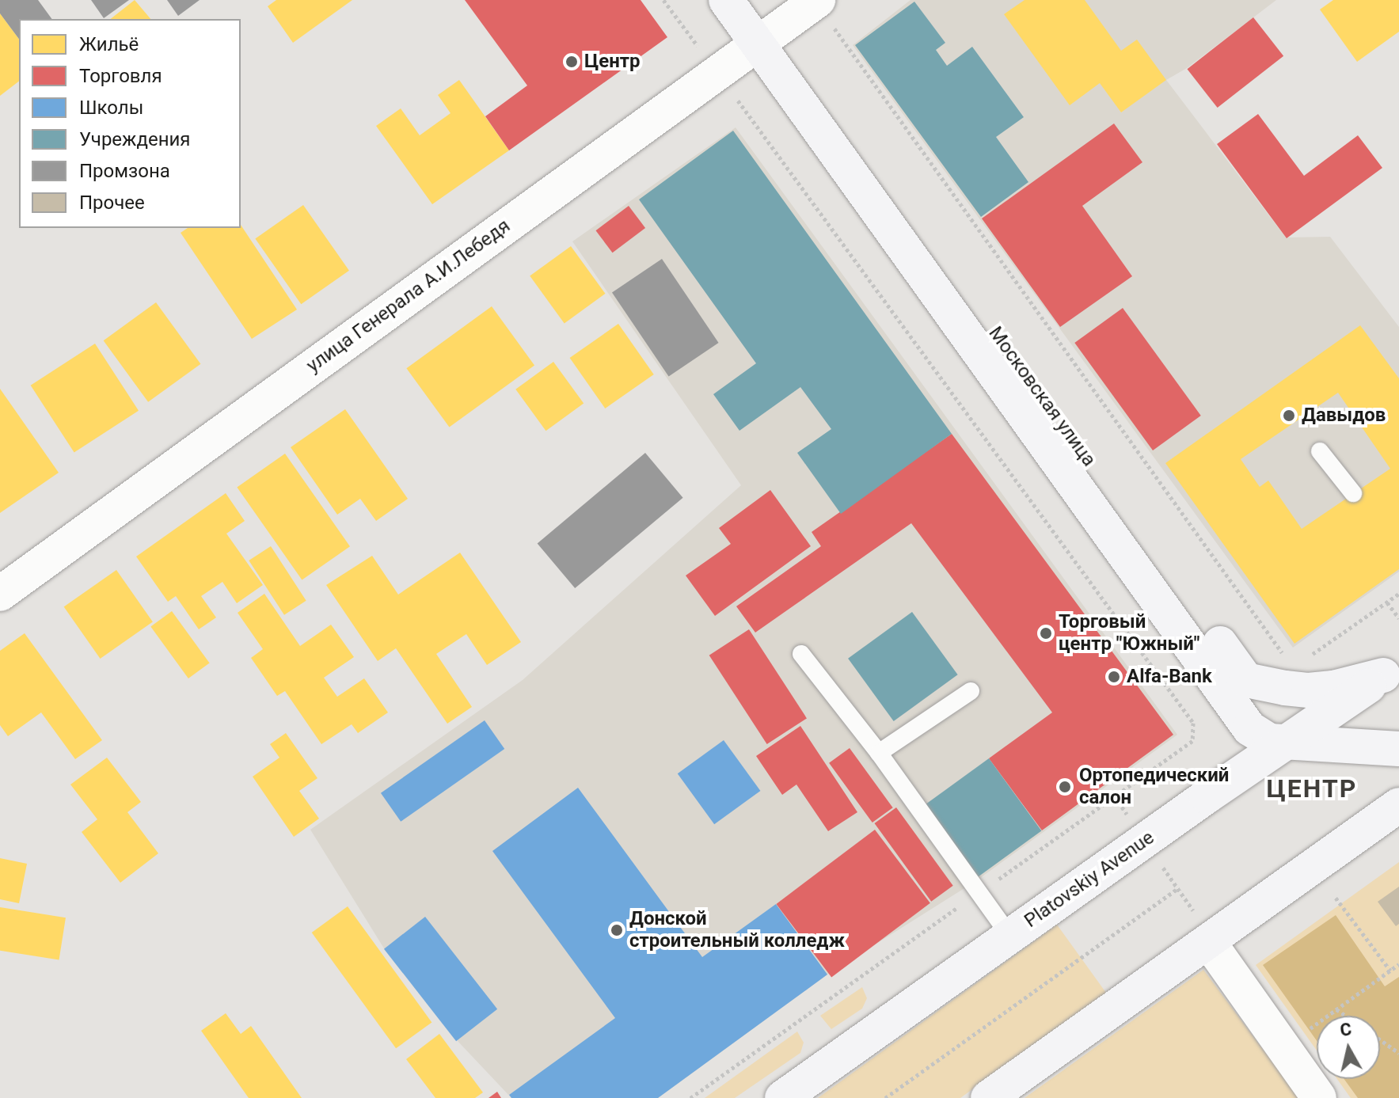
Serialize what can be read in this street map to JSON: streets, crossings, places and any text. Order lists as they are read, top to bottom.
{
  "streets": {
    "main road": ["Московская улица", "Platovskiy Avenue"],
    "street": ["улица Генерала А.И.Лебедя"]
  },
  "crossings": [
    ["улица Генерала А.И.Лебедя", "Московская улица"],
    ["Московская улица", "Platovskiy Avenue"]
  ],
  "districts": ["ЦЕНТР"],
  "places": [
    "Центр",
    "Давыдов",
    "Торговый центр \"Южный\"",
    "Alfa-Bank",
    "Ортопедический салон",
    "Донской строительный колледж"
  ],
  "legend": [
    "Жильё",
    "Торговля",
    "Школы",
    "Учреждения",
    "Промзона",
    "Прочее"
  ],
  "north": "top"
}
